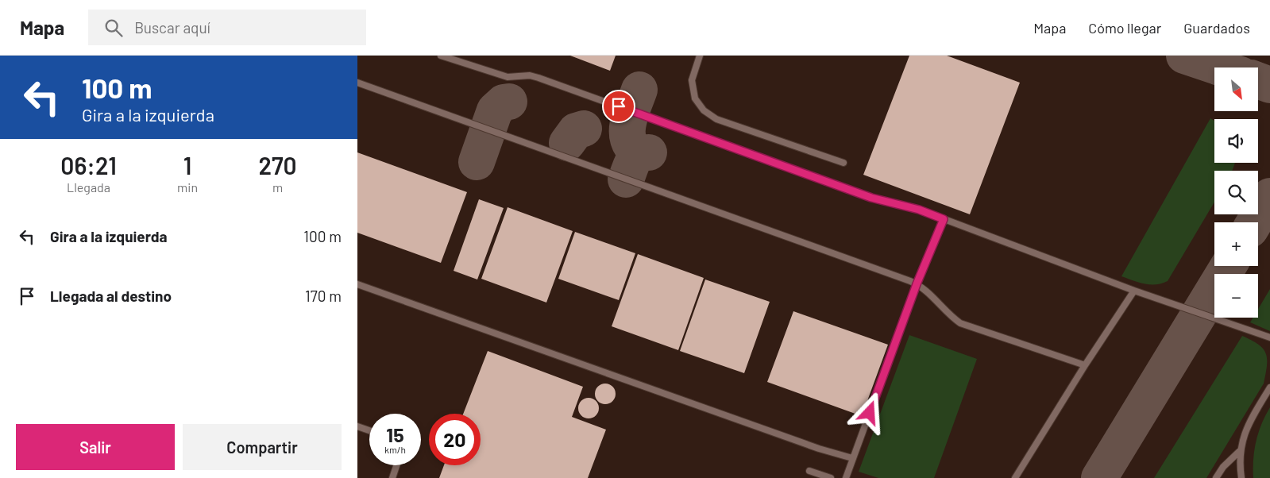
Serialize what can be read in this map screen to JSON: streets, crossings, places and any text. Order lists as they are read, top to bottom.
{
  "north": "bottom right",
  "page": {
    "header": "Mapa",
    "search": "Buscar aquí",
    "nav": ["Mapa", "Cómo llegar", "Guardados"],
    "turn": ["100 m", "Gira a la izquierda"],
    "map_buttons": ["+", "−"],
    "eta": [
      "06:21",
      "Llegada",
      "1",
      "min",
      "270",
      "m"
    ],
    "list": [
      {
        "name": "Gira a la izquierda",
        "value": "100 m"
      },
      {
        "name": "Llegada al destino",
        "value": "170 m"
      }
    ],
    "speed": "15 km/h",
    "limit": "20",
    "buttons": ["Salir", "Compartir"]
  }
}
